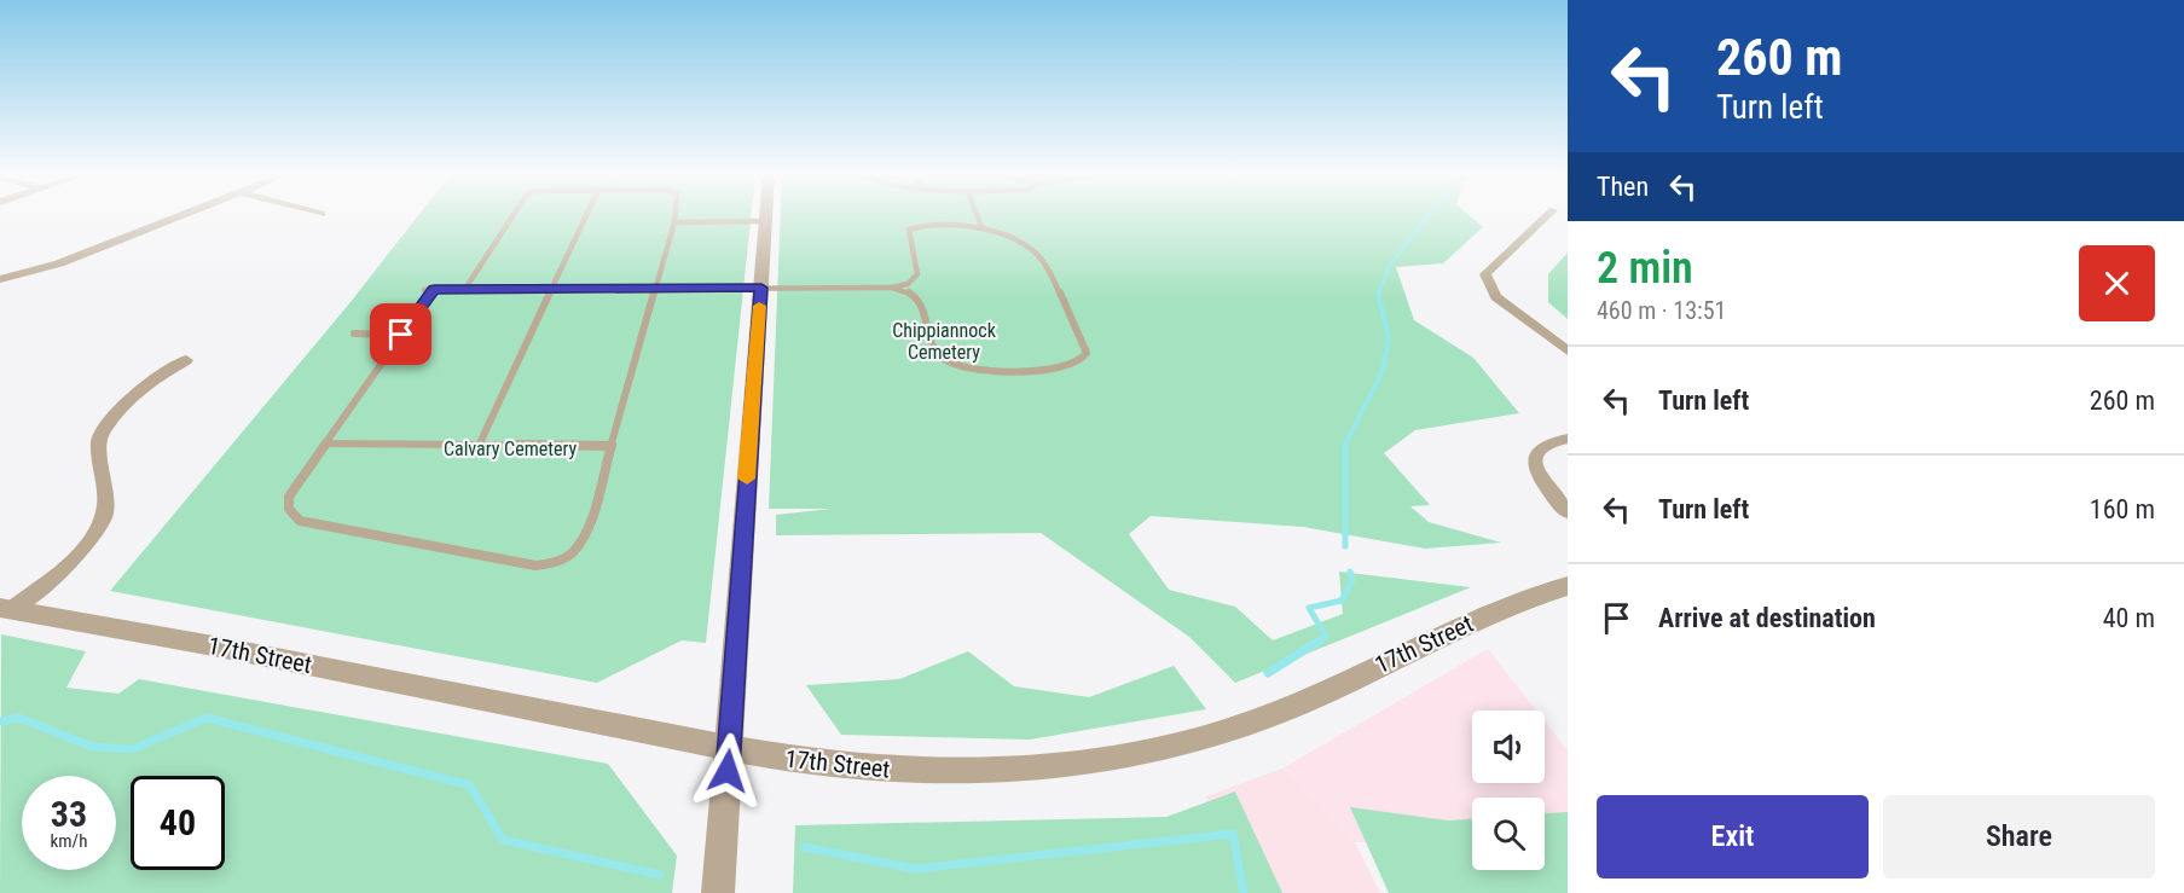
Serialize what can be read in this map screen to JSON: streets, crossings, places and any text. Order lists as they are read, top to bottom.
{
  "streets": {
    "street": ["17th Street"]
  },
  "parks": ["Chippiannock Cemetery", "Calvary Cemetery"],
  "page": {
    "turn": ["260 m", "Turn left"],
    "then": "Then",
    "heading": ["2 min", "460 m · 13:51"],
    "list": [
      {
        "name": "Turn left",
        "value": "260 m"
      },
      {
        "name": "Turn left",
        "value": "160 m"
      },
      {
        "name": "Arrive at destination",
        "value": "40 m"
      }
    ],
    "speed": "33 km/h",
    "limit": "40",
    "buttons": ["Exit", "Share"]
  }
}
